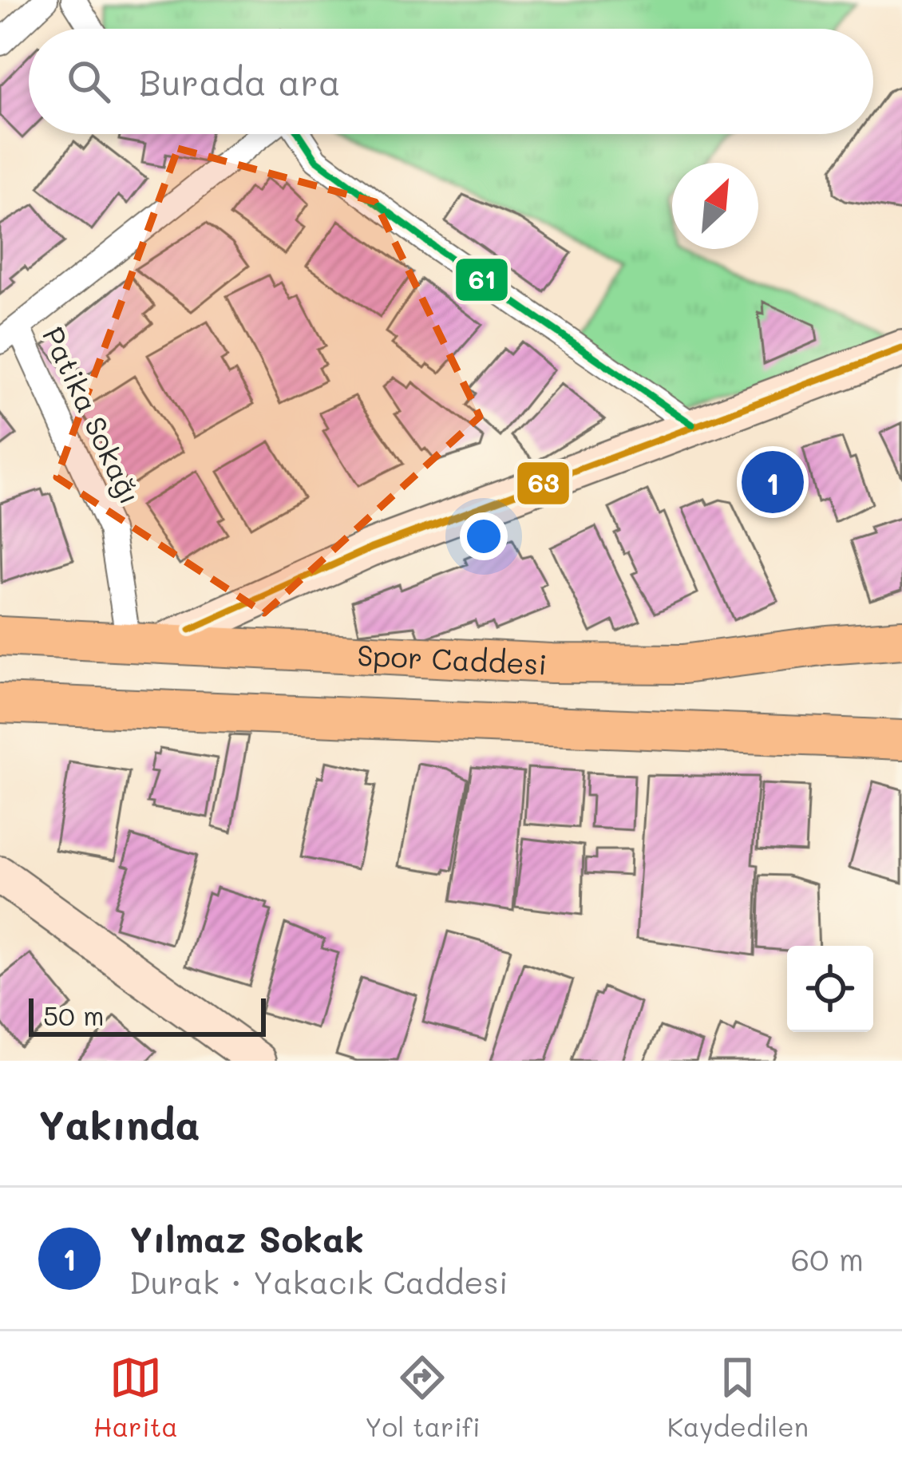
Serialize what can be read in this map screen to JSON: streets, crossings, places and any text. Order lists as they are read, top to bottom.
{
  "streets": {
    "main road": ["Spor Caddesi"],
    "street": ["Patika Sokağı"]
  },
  "crossings": [
    ["Patika Sokağı", "Spor Caddesi"]
  ],
  "lines": ["transit line 61", "transit line 63"],
  "scale_bar": "50 m",
  "north": "top right",
  "page": {
    "search": "Burada ara",
    "pins": "1",
    "scale": "50 m",
    "heading": "Yakında",
    "list": [
      {
        "mark": "1",
        "name": "Yılmaz Sokak",
        "note": "Durak · Yakacık Caddesi",
        "value": "60 m"
      }
    ],
    "nav": ["Harita", "Yol tarifi", "Kaydedilen"]
  }
}
